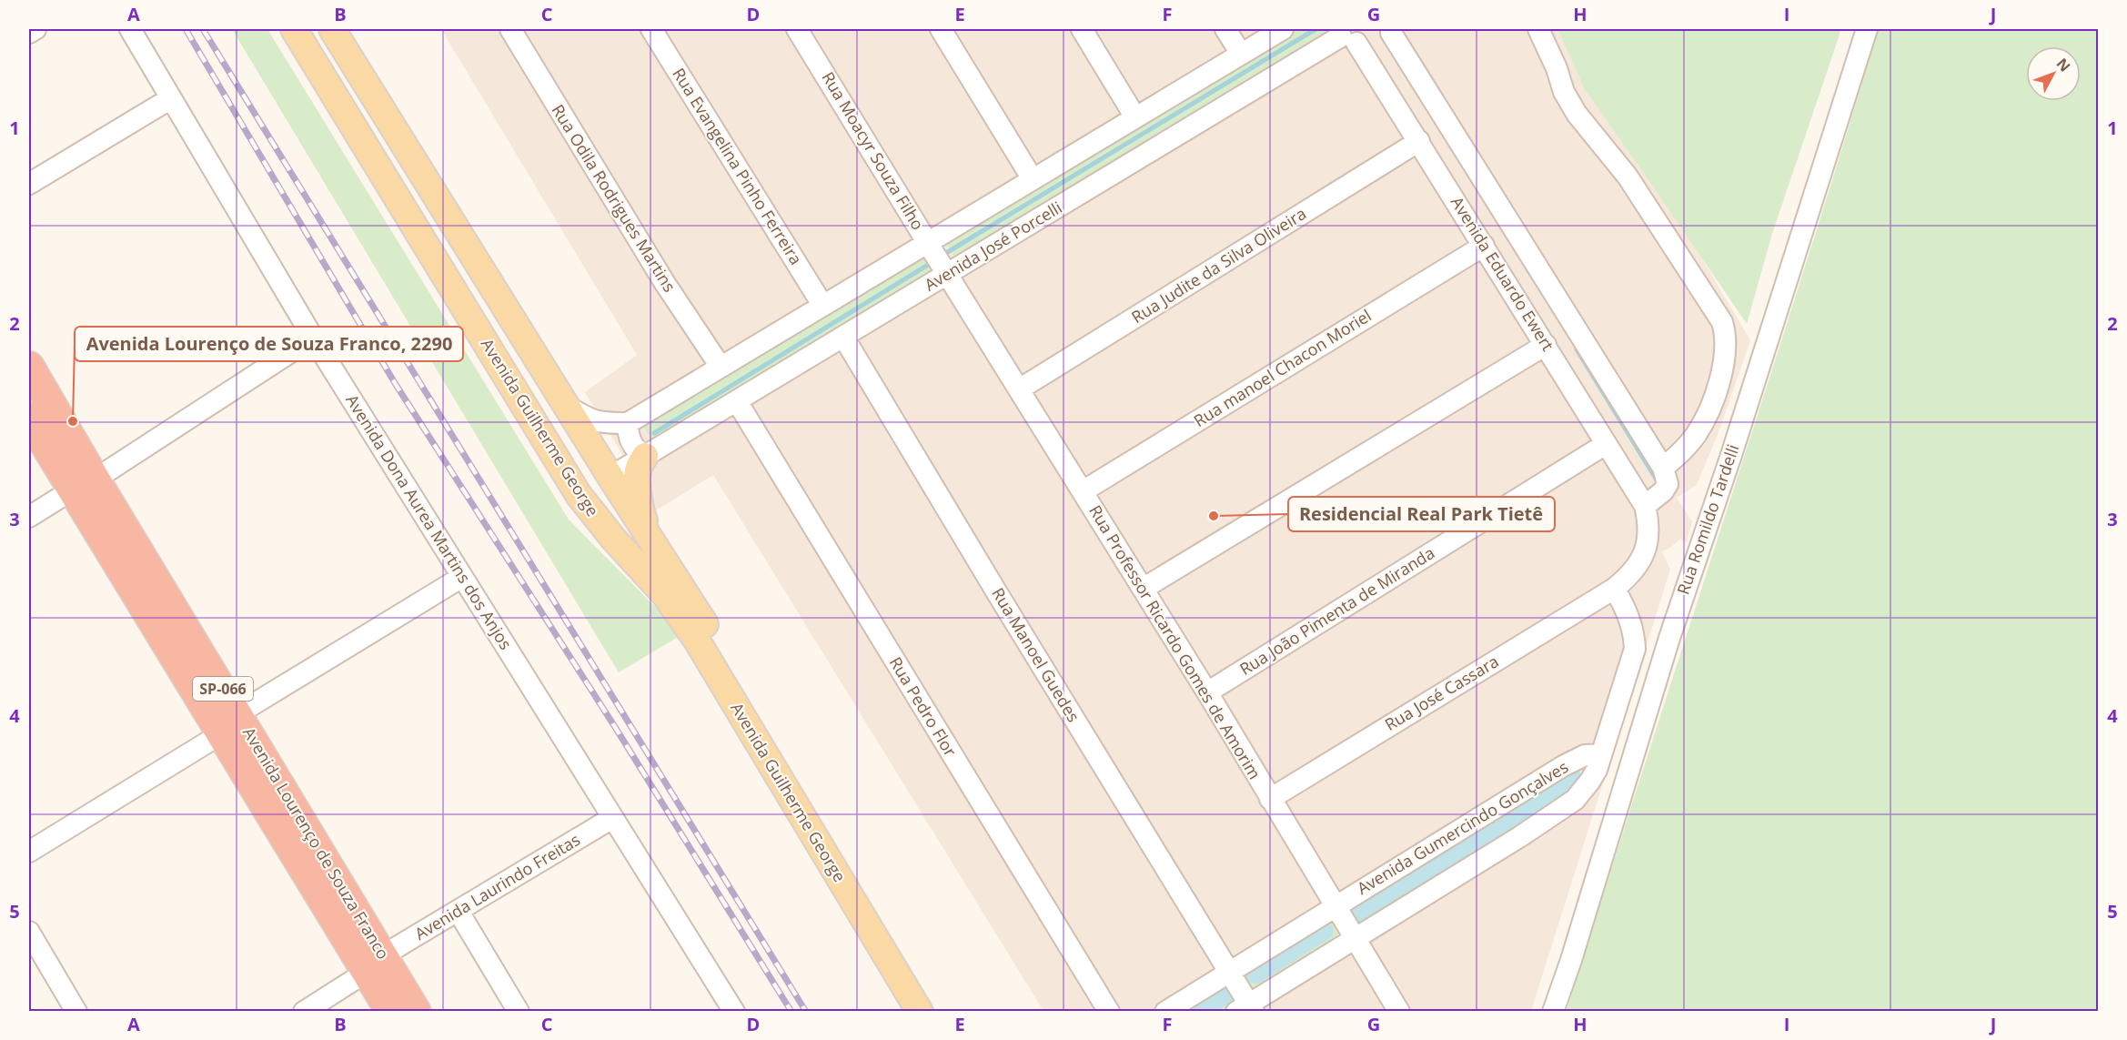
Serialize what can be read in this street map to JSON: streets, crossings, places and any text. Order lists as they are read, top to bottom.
{
  "streets": {
    "highway": ["SP-066", "Avenida Lourenço de Souza Franco"],
    "main road": ["Avenida Guilherme George"],
    "street": [
      "Rua Moacyr Souza Filho",
      "Rua Evangelina Pinho Ferreira",
      "Rua Odila Rodrigues Martins",
      "Avenida José Porcelli",
      "Rua Judite da Silva Oliveira",
      "Avenida Eduardo Ewert",
      "Rua manoel Chacon Moriel",
      "Rua Romildo Tardelli",
      "Avenida Dona Aurea Martins dos Anjos",
      "Rua João Pimenta de Miranda",
      "Rua Professor Ricardo Gomes de Amorim",
      "Rua Manoel Guedes",
      "Rua José Cassara",
      "Rua Pedro Flor",
      "Avenida Gumercindo Gonçalves",
      "Avenida Laurindo Freitas"
    ]
  },
  "crossings": [
    ["Rua Moacyr Souza Filho", "Avenida José Porcelli"],
    ["Rua Moacyr Souza Filho", "Rua Professor Ricardo Gomes de Amorim"],
    ["Avenida José Porcelli", "Avenida Eduardo Ewert"],
    ["Avenida José Porcelli", "Avenida Guilherme George"],
    ["Avenida José Porcelli", "Rua Professor Ricardo Gomes de Amorim"],
    ["Avenida José Porcelli", "Rua Manoel Guedes"],
    ["Avenida José Porcelli", "Rua Pedro Flor"],
    ["Rua Judite da Silva Oliveira", "Avenida Eduardo Ewert"],
    ["Rua Judite da Silva Oliveira", "Rua Professor Ricardo Gomes de Amorim"],
    ["Avenida Eduardo Ewert", "Rua manoel Chacon Moriel"],
    ["Avenida Eduardo Ewert", "Rua João Pimenta de Miranda"],
    ["Avenida Eduardo Ewert", "Rua José Cassara"],
    ["Rua manoel Chacon Moriel", "Rua Professor Ricardo Gomes de Amorim"],
    ["Avenida Dona Aurea Martins dos Anjos", "Avenida Laurindo Freitas"],
    ["Rua João Pimenta de Miranda", "Rua Professor Ricardo Gomes de Amorim"],
    ["Rua Professor Ricardo Gomes de Amorim", "Rua José Cassara"],
    ["Rua Professor Ricardo Gomes de Amorim", "Avenida Gumercindo Gonçalves"],
    ["Rua Manoel Guedes", "Avenida Gumercindo Gonçalves"],
    ["Avenida Lourenço de Souza Franco", "Avenida Laurindo Freitas"]
  ],
  "places": ["Avenida Lourenço de Souza Franco, 2290", "Residencial Real Park Tietê"],
  "north": "top right",
  "grid": {
    "columns": [
      "A",
      "B",
      "C",
      "D",
      "E",
      "F",
      "G",
      "H",
      "I",
      "J"
    ],
    "rows": [
      "1",
      "2",
      "3",
      "4",
      "5"
    ]
  }
}
